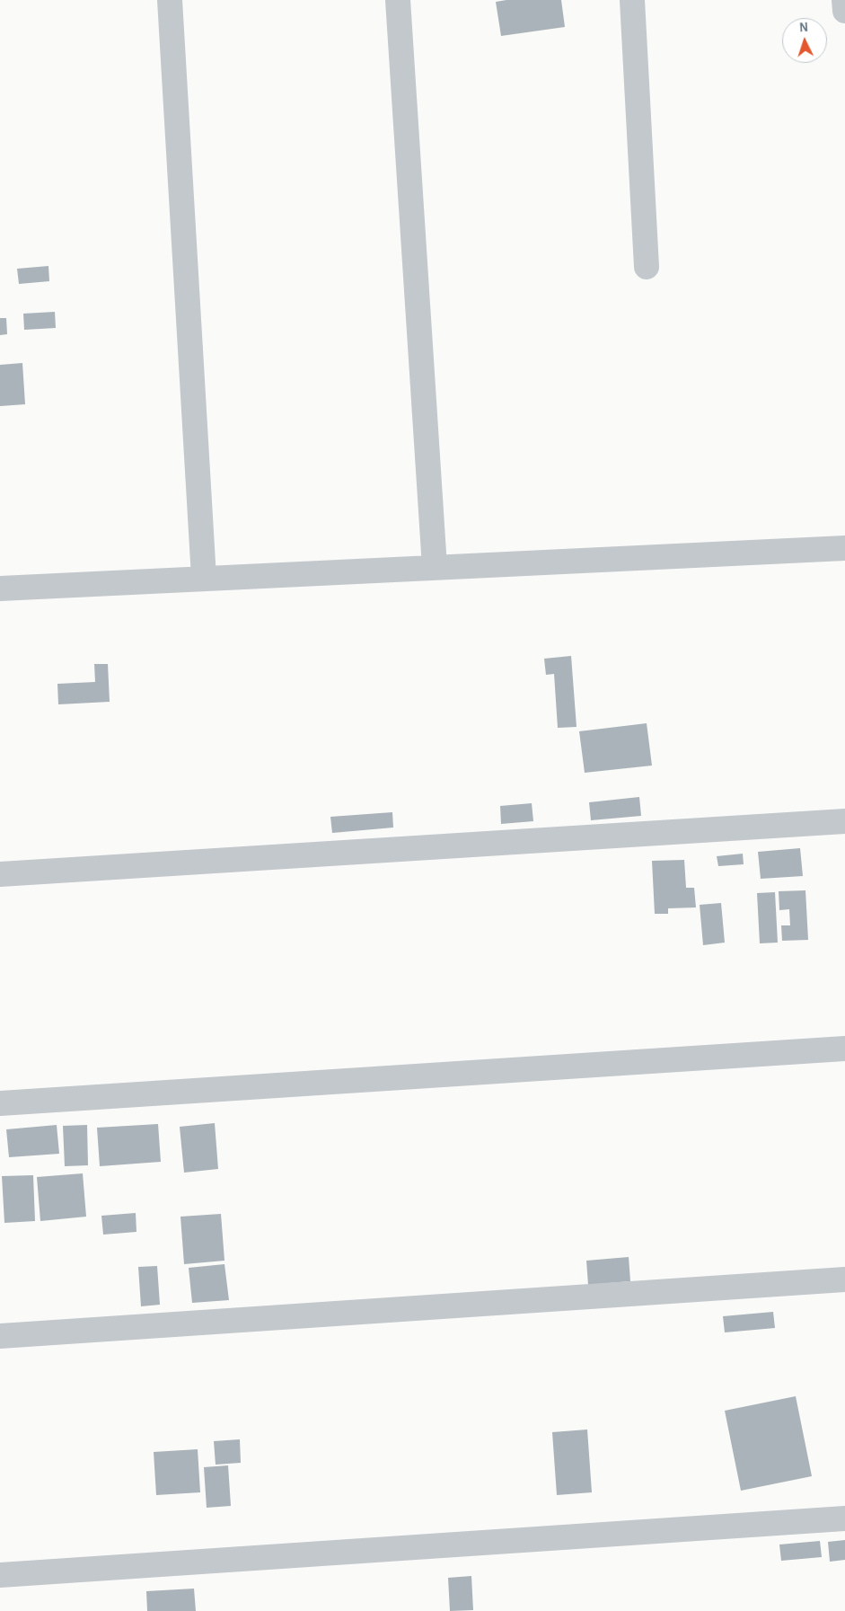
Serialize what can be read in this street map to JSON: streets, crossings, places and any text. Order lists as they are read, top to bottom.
{
  "north": "top"
}
